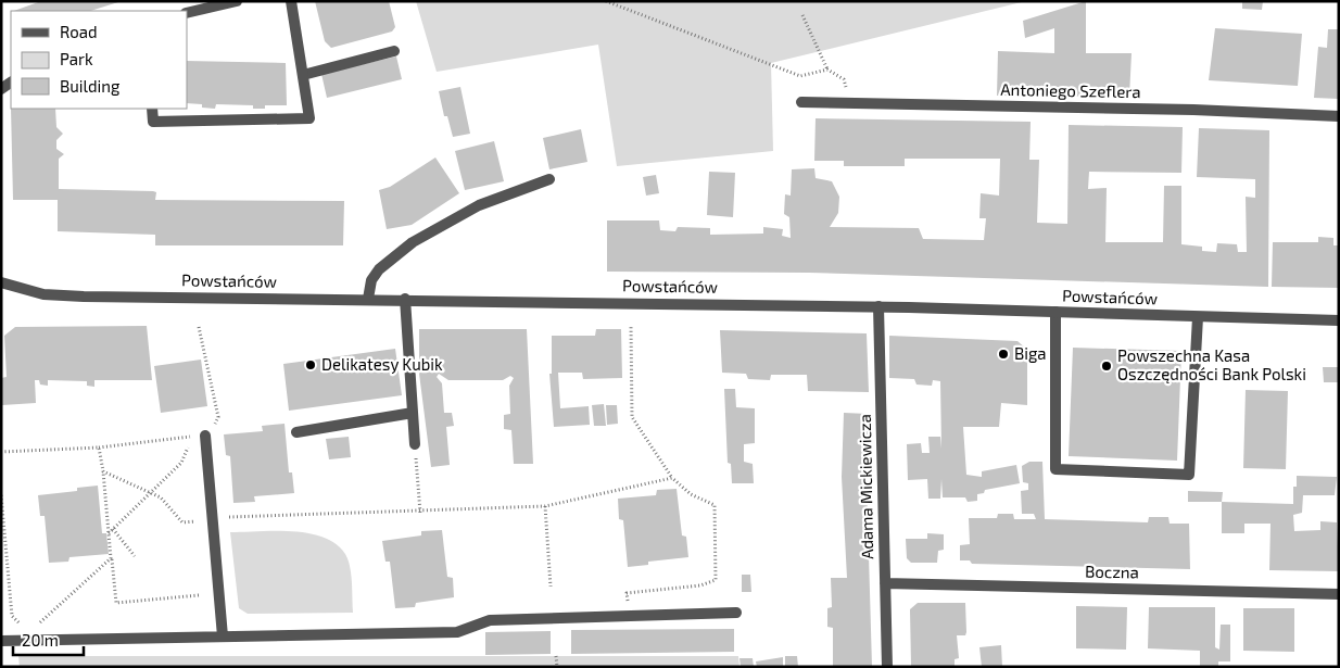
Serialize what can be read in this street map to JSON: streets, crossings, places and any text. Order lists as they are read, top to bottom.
{
  "streets": {
    "street": [
      "Antoniego Szeflera",
      "Powstańców",
      "Adama Mickiewicza",
      "Boczna"
    ]
  },
  "crossings": [
    ["Powstańców", "Adama Mickiewicza"],
    ["Adama Mickiewicza", "Boczna"]
  ],
  "places": ["Biga", "Delikatesy Kubik", "Powszechna Kasa Oszczędności Bank Polski"],
  "legend": ["Road", "Park", "Building"],
  "scale_bar": "20 m"
}
